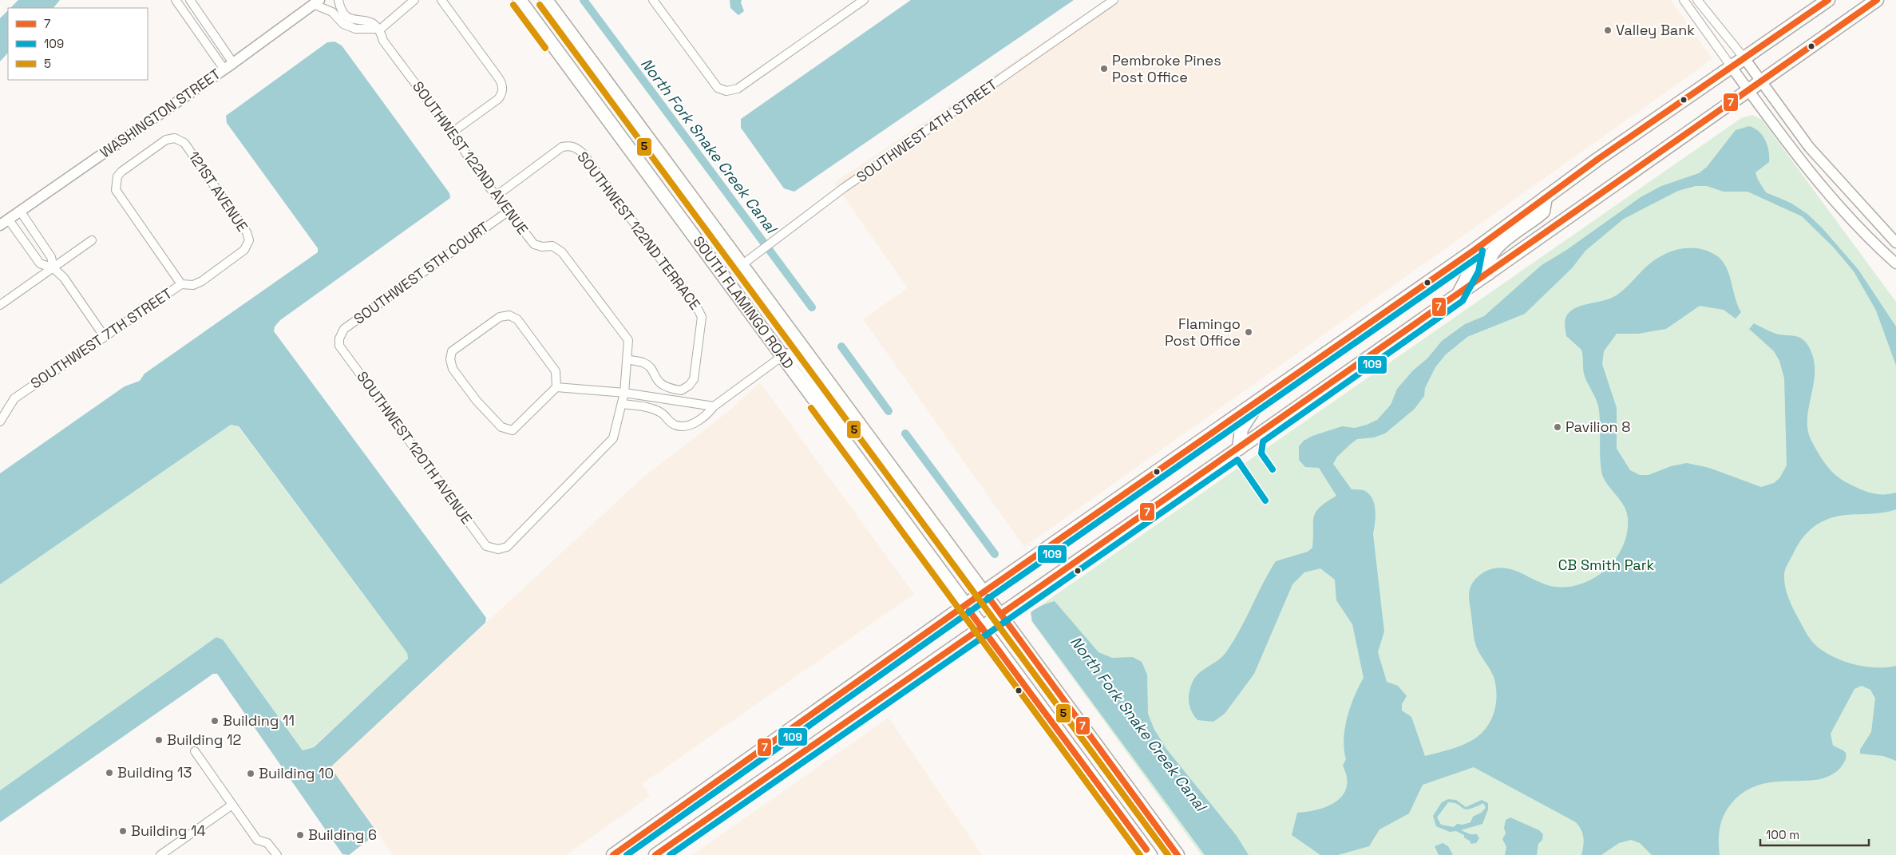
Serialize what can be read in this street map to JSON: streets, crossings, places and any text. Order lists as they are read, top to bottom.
{
  "streets": {
    "highway": ["SOUTH FLAMINGO ROAD"],
    "street": [
      "WASHINGTON STREET",
      "SOUTHWEST 4TH STREET",
      "SOUTHWEST 122ND AVENUE",
      "121ST AVENUE",
      "SOUTHWEST 122ND TERRACE",
      "SOUTHWEST 5TH COURT",
      "SOUTHWEST 7TH STREET",
      "SOUTHWEST 120TH AVENUE"
    ]
  },
  "crossings": [
    ["SOUTHWEST 4TH STREET", "SOUTH FLAMINGO ROAD"],
    ["SOUTHWEST 122ND AVENUE", "SOUTHWEST 122ND TERRACE"],
    ["SOUTHWEST 122ND AVENUE", "SOUTHWEST 5TH COURT"],
    ["SOUTHWEST 122ND AVENUE", "SOUTHWEST 120TH AVENUE"],
    ["121ST AVENUE", "SOUTHWEST 7TH STREET"],
    ["SOUTHWEST 5TH COURT", "SOUTHWEST 120TH AVENUE"]
  ],
  "water": ["North Fork Snake Creek Canal"],
  "parks": ["CB Smith Park"],
  "places": [
    "Valley Bank",
    "Pembroke Pines Post Office",
    "Flamingo Post Office",
    "Pavilion 8",
    "Building 11",
    "Building 12",
    "Building 13",
    "Building 10",
    "Building 14",
    "Building 6"
  ],
  "lines": ["transit line 7", "transit line 5", "transit line 109"],
  "legend": ["7", "109", "5"],
  "scale_bar": "100 m"
}
